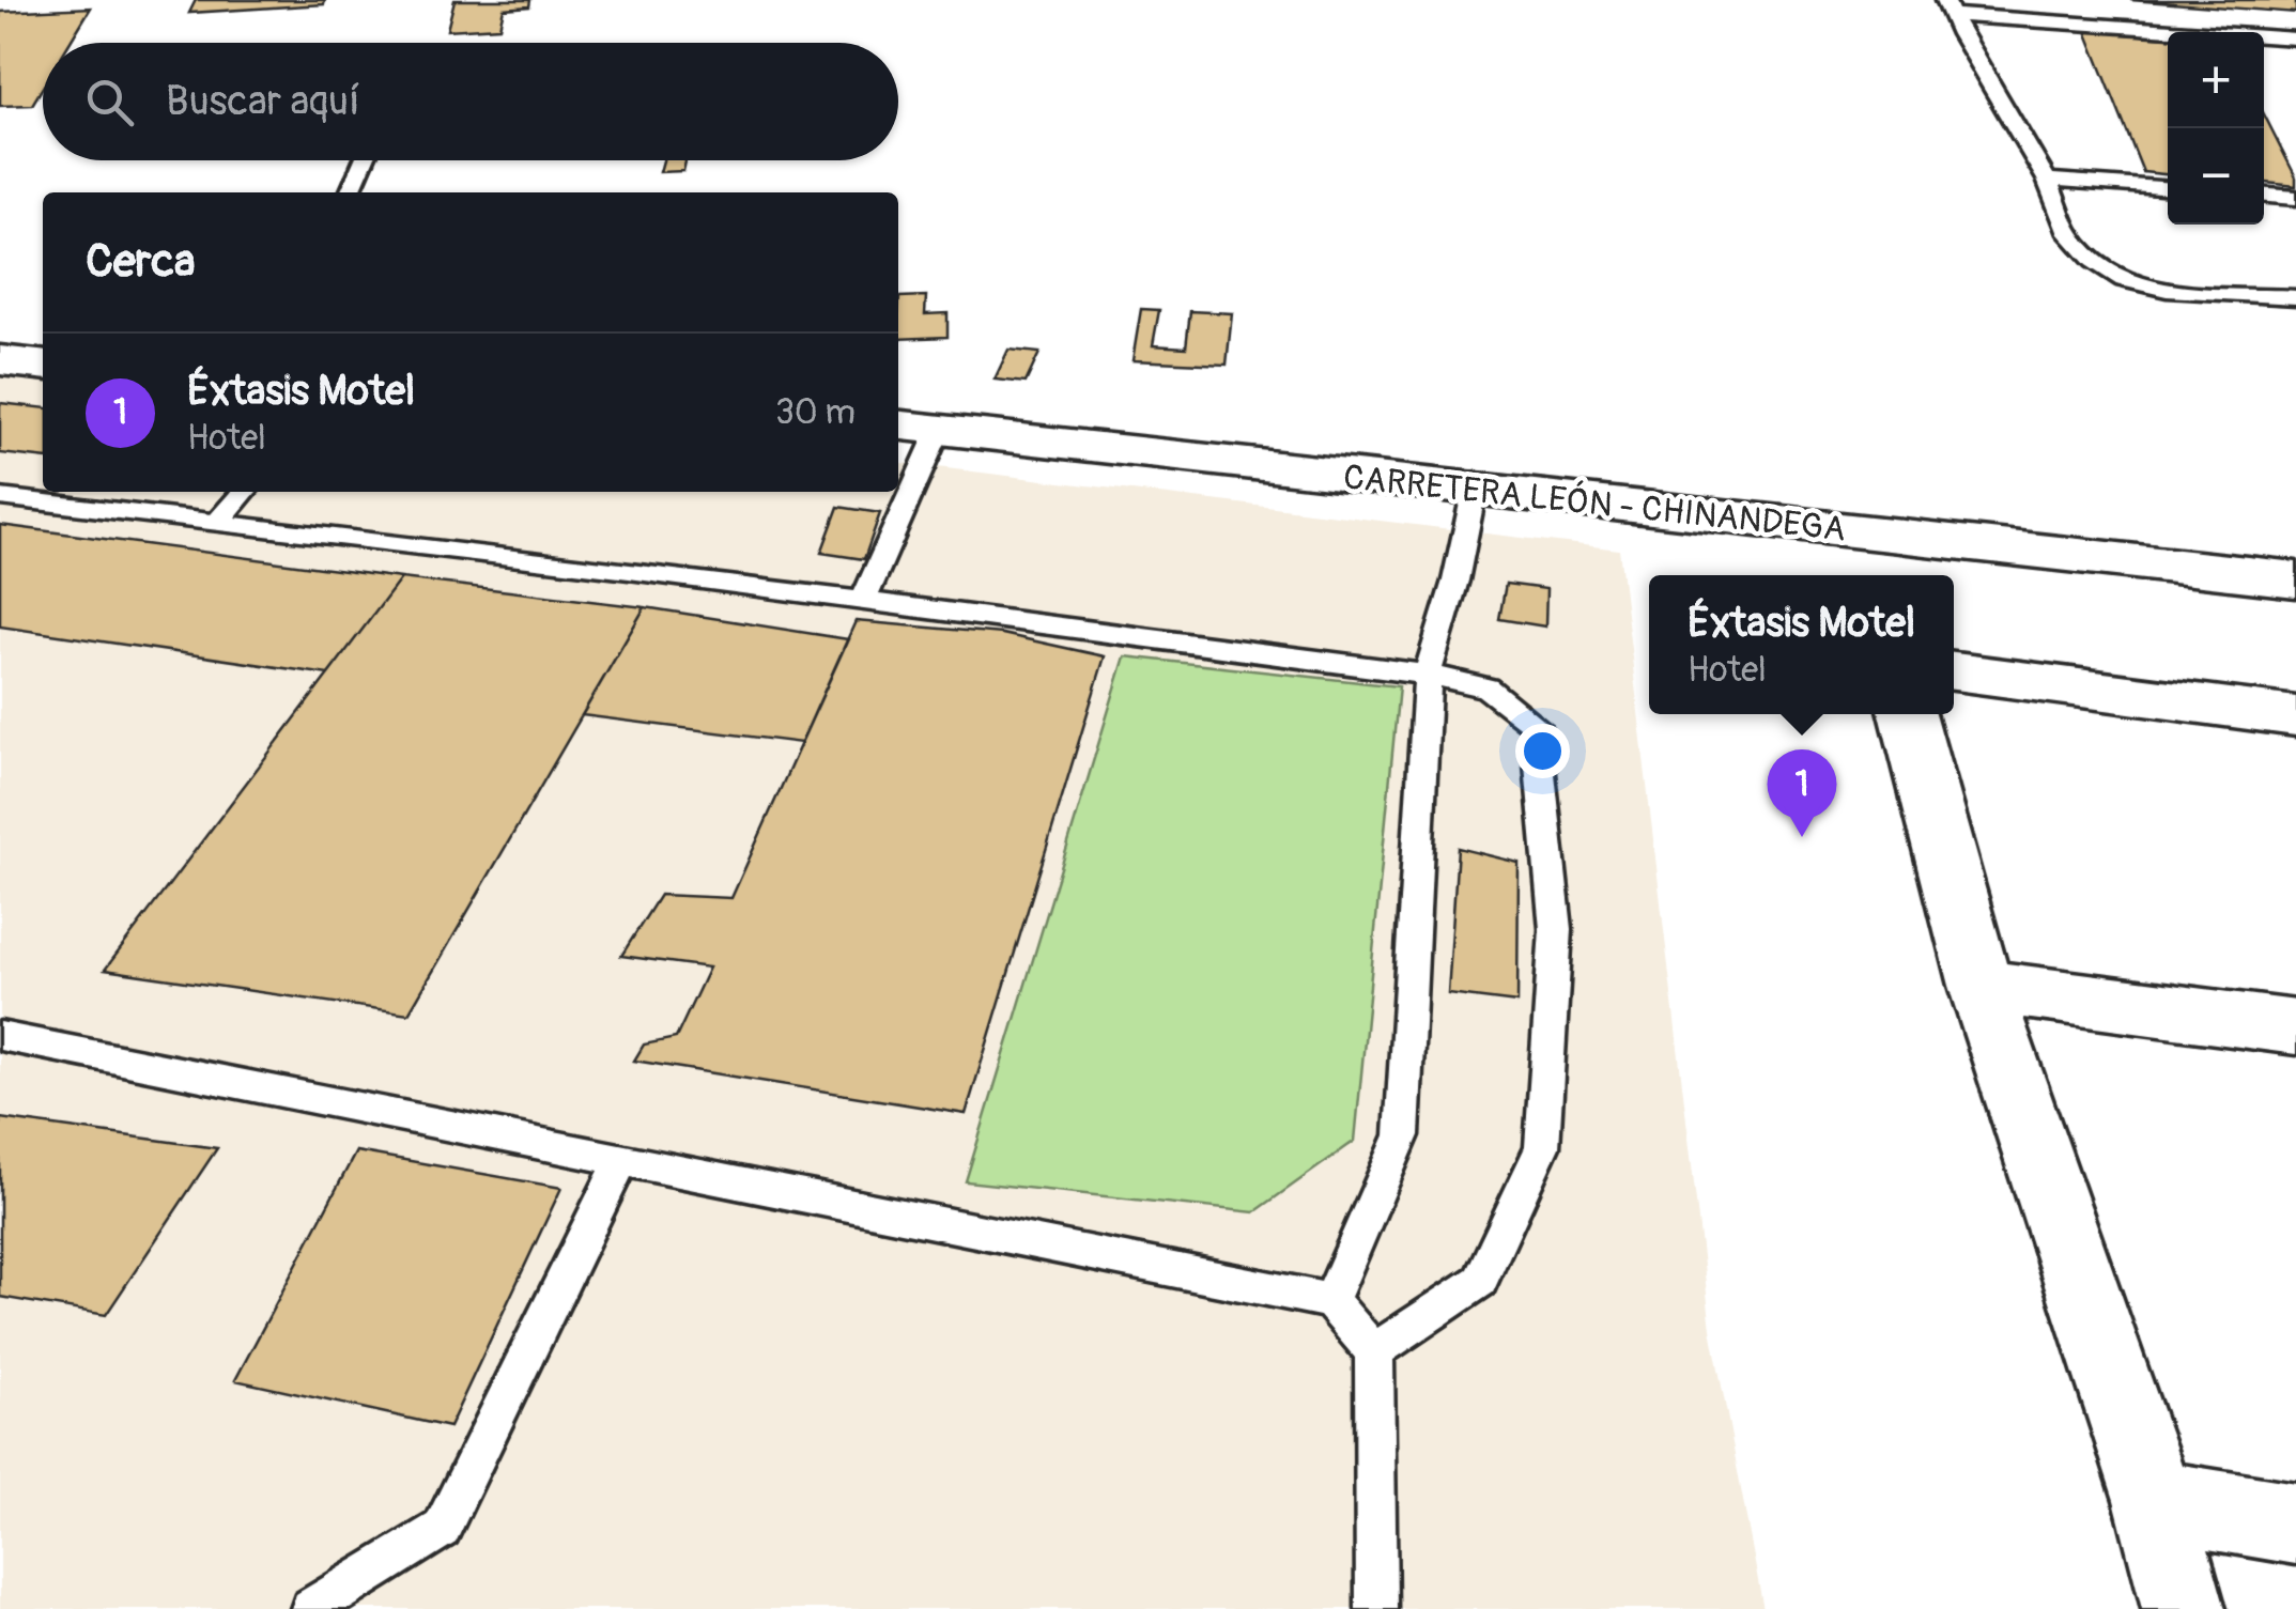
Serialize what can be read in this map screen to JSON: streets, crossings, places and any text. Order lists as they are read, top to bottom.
{
  "streets": {
    "main road": ["CARRETERA LEÓN - CHINANDEGA"]
  },
  "page": {
    "map_buttons": ["+", "−"],
    "search": "Buscar aquí",
    "heading": "Cerca",
    "list": [
      {
        "mark": "1",
        "name": "Éxtasis Motel",
        "note": "Hotel",
        "value": "30 m"
      }
    ],
    "popup": ["Éxtasis Motel", "Hotel"],
    "pins": "1"
  }
}
